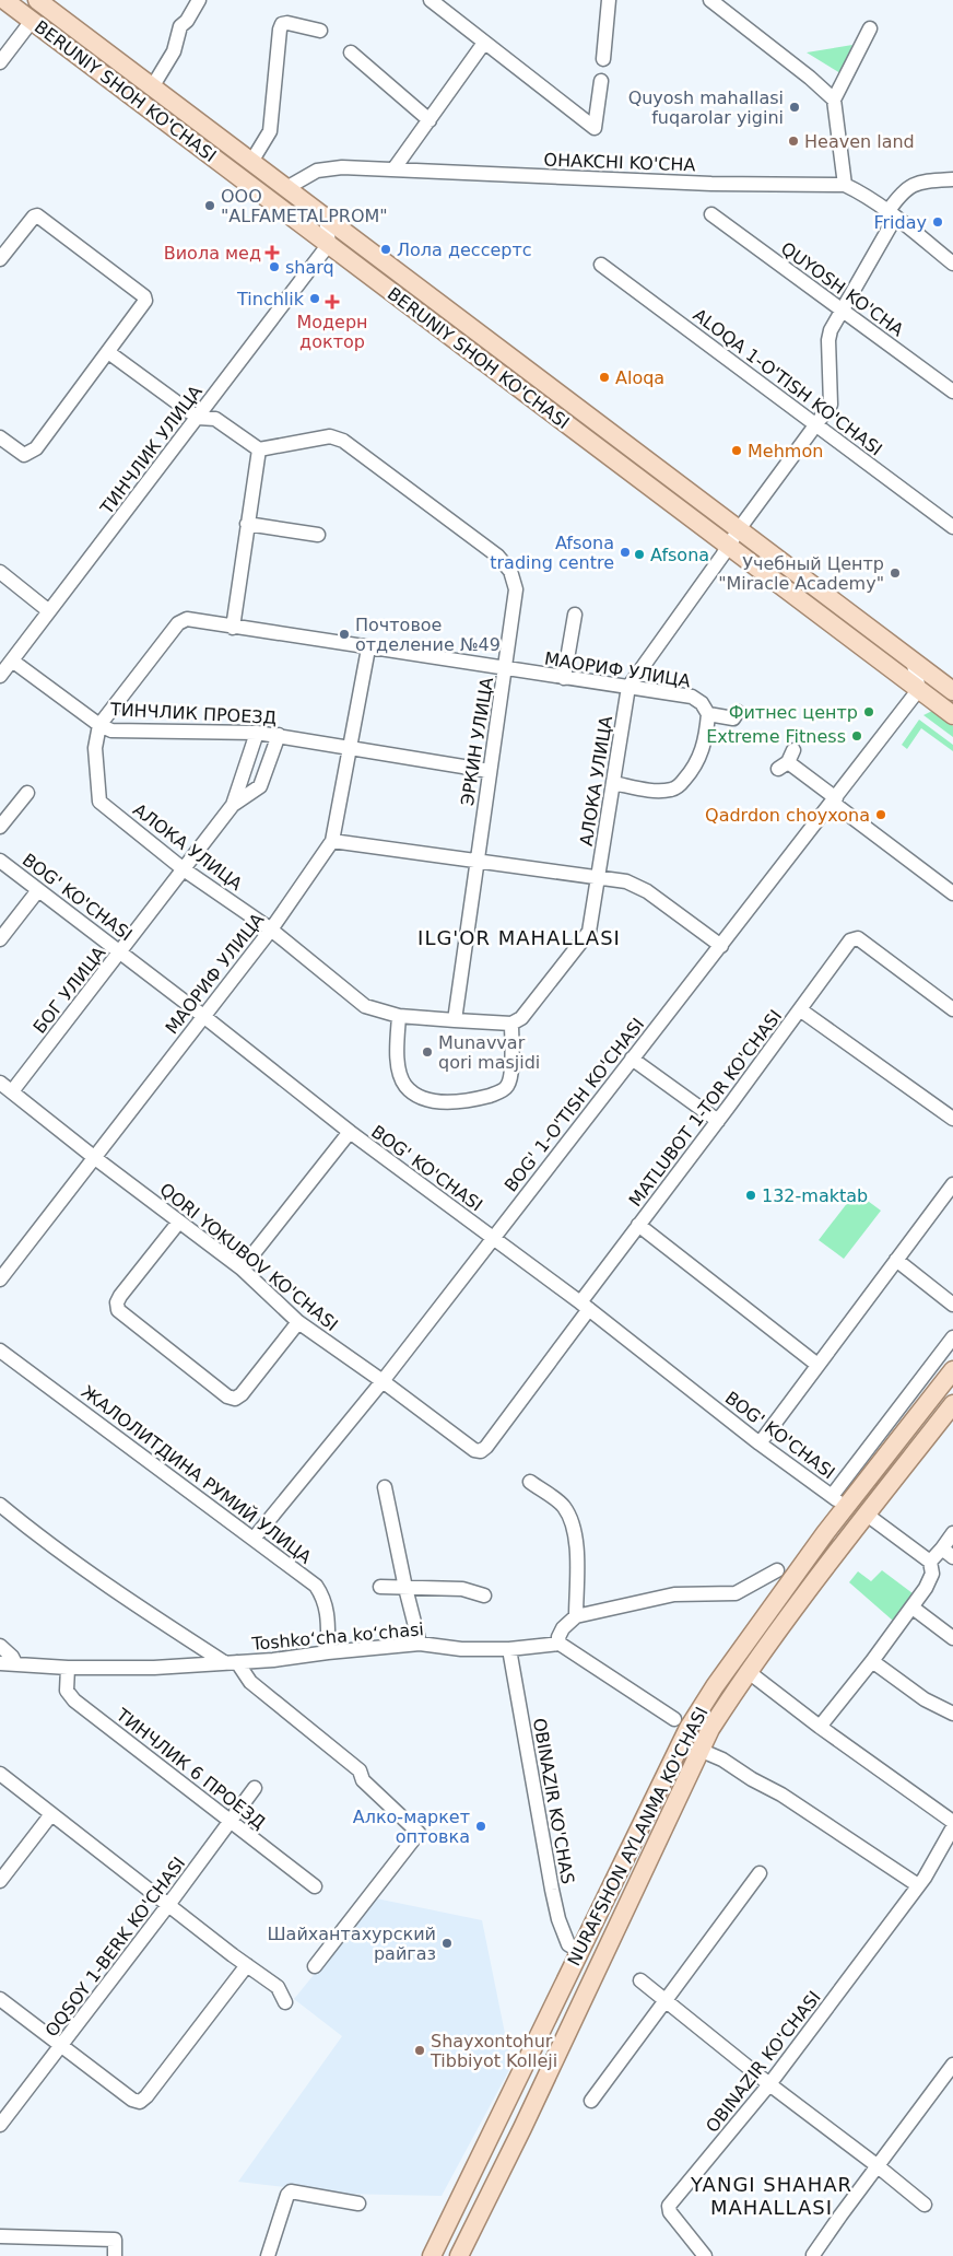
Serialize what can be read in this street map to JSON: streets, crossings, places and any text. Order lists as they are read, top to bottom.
{
  "streets": {
    "main road": ["BERUNIY SHOH KO'CHASI", "NURAFSHON AYLANMA KO'CHASI"],
    "street": [
      "OHAKCHI KO'CHA",
      "QUYOSH KO'CHA",
      "ALOQA 1-O'TISH KO'CHASI",
      "ТИНЧЛИК УЛИЦА",
      "МАОРИФ УЛИЦА",
      "ТИНЧЛИК ПРОЕЗД",
      "ЭРКИН УЛИЦА",
      "АЛОКА УЛИЦА",
      "BOG' KO'CHASI",
      "БОГ УЛИЦА",
      "BOG' 1-O'TISH KO'CHASI",
      "MATLUBOT 1-TOR KO'CHASI",
      "QORI YOKUBOV KO'CHASI",
      "ЖАЛОЛИТДИНА РУМИЙ УЛИЦА",
      "Toshkoʻcha koʻchasi",
      "ТИНЧЛИК 6 ПРОЕЗД",
      "OBINAZIR KO'CHAS",
      "OQSOY 1-BERK KO'CHASI",
      "OBINAZIR KO'CHASI"
    ]
  },
  "crossings": [
    ["BERUNIY SHOH KO'CHASI", "OHAKCHI KO'CHA"],
    ["BERUNIY SHOH KO'CHASI", "ТИНЧЛИК УЛИЦА"],
    ["BERUNIY SHOH KO'CHASI", "АЛОКА УЛИЦА"],
    ["BERUNIY SHOH KO'CHASI", "BOG' 1-O'TISH KO'CHASI"],
    ["QUYOSH KO'CHA", "АЛОКА УЛИЦА"],
    ["ALOQA 1-O'TISH KO'CHASI", "АЛОКА УЛИЦА"],
    ["ТИНЧЛИК УЛИЦА", "ТИНЧЛИК ПРОЕЗД"],
    ["МАОРИФ УЛИЦА", "ТИНЧЛИК ПРОЕЗД"],
    ["МАОРИФ УЛИЦА", "ЭРКИН УЛИЦА"],
    ["МАОРИФ УЛИЦА", "АЛОКА УЛИЦА"],
    ["МАОРИФ УЛИЦА", "BOG' KO'CHASI"],
    ["МАОРИФ УЛИЦА", "QORI YOKUBOV KO'CHASI"],
    ["ТИНЧЛИК ПРОЕЗД", "ЭРКИН УЛИЦА"],
    ["ТИНЧЛИК ПРОЕЗД", "АЛОКА УЛИЦА"],
    ["ТИНЧЛИК ПРОЕЗД", "БОГ УЛИЦА"],
    ["ЭРКИН УЛИЦА", "АЛОКА УЛИЦА"],
    ["АЛОКА УЛИЦА", "БОГ УЛИЦА"],
    ["BOG' KO'CHASI", "БОГ УЛИЦА"],
    ["BOG' KO'CHASI", "BOG' 1-O'TISH KO'CHASI"],
    ["BOG' KO'CHASI", "MATLUBOT 1-TOR KO'CHASI"],
    ["БОГ УЛИЦА", "QORI YOKUBOV KO'CHASI"],
    ["BOG' 1-O'TISH KO'CHASI", "QORI YOKUBOV KO'CHASI"],
    ["BOG' 1-O'TISH KO'CHASI", "ЖАЛОЛИТДИНА РУМИЙ УЛИЦА"],
    ["MATLUBOT 1-TOR KO'CHASI", "QORI YOKUBOV KO'CHASI"],
    ["ЖАЛОЛИТДИНА РУМИЙ УЛИЦА", "Toshkoʻcha koʻchasi"],
    ["Toshkoʻcha koʻchasi", "ТИНЧЛИК 6 ПРОЕЗД"],
    ["Toshkoʻcha koʻchasi", "OBINAZIR KO'CHAS"],
    ["ТИНЧЛИК 6 ПРОЕЗД", "OQSOY 1-BERK KO'CHASI"],
    ["OBINAZIR KO'CHAS", "NURAFSHON AYLANMA KO'CHASI"]
  ],
  "districts": ["ILG'OR MAHALLASI", "YANGI SHAHAR MAHALLASI"],
  "places": {
    "other": [
      "Quyosh mahallasi fuqarolar yigini",
      "Heaven land",
      "OOO \"ALFAMETALPROM\"",
      "Friday",
      "Лола дессертс",
      "sharq",
      "Tinchlik",
      "Aloqa",
      "Mehmon",
      "Afsona trading centre",
      "Afsona",
      "Учебный Центр \"Miracle Academy\"",
      "Почтовое отделение №49",
      "Фитнес центр",
      "Extreme Fitness",
      "Qadrdon choyxona",
      "Munavvar qori masjidi",
      "132-maktab",
      "Алко-маркет оптовка",
      "Шайхантахурский райгаз",
      "Shayxontohur Tibbiyot Kolleji"
    ],
    "health": ["Виола мед", "Модерн доктор"]
  }
}
